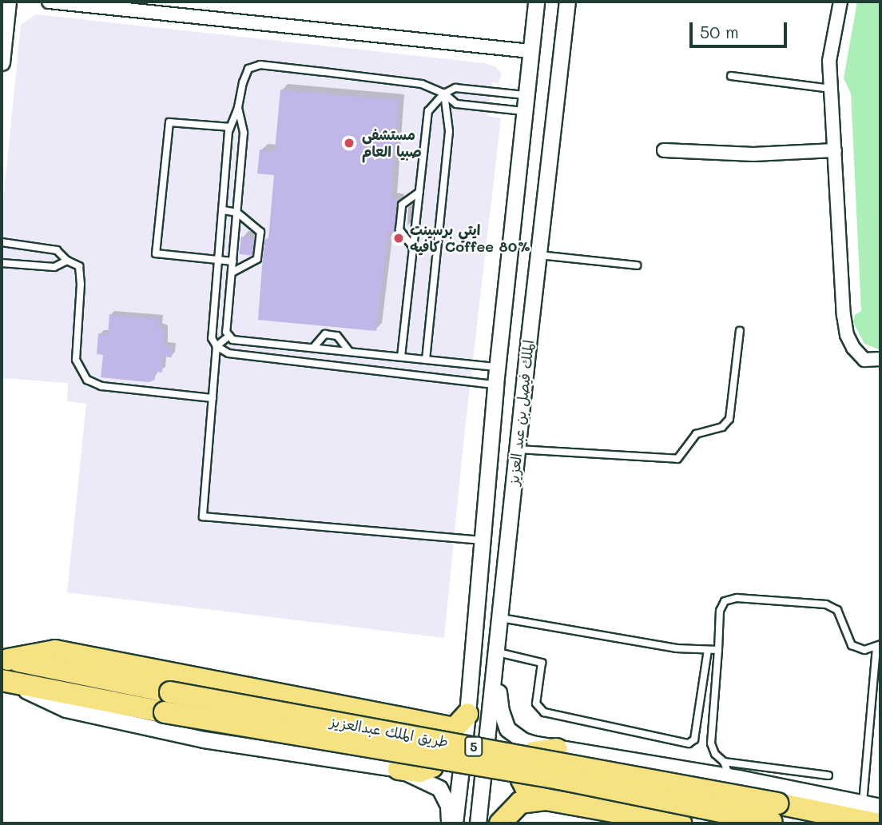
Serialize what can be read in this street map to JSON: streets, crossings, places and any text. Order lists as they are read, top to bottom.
{
  "streets": {
    "highway": ["طريق الملك عبدالعزيز", "5"],
    "street": ["الملك فيصل بن عبد العزيز"]
  },
  "places": ["مستشفى صبيا العام", "ايتي برسينت كافيه Coffee 80%"],
  "scale_bar": "50 m"
}
